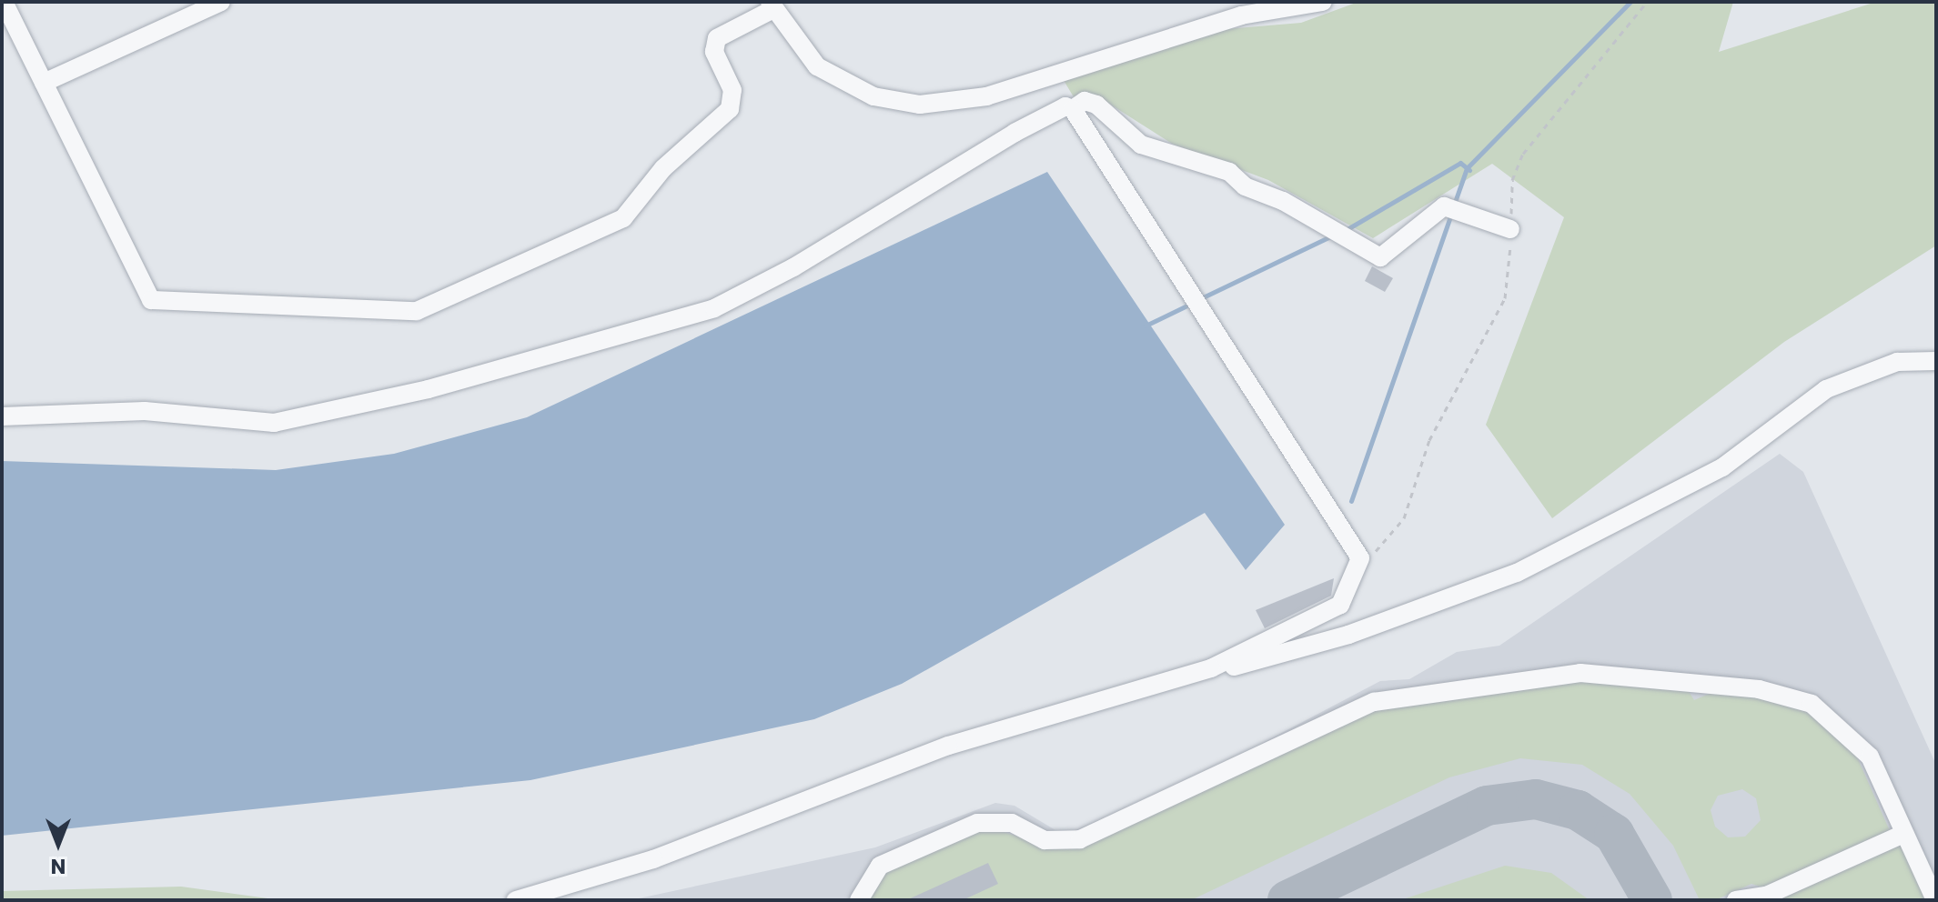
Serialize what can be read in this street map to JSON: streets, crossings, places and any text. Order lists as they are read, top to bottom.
{
  "north": "bottom"
}
